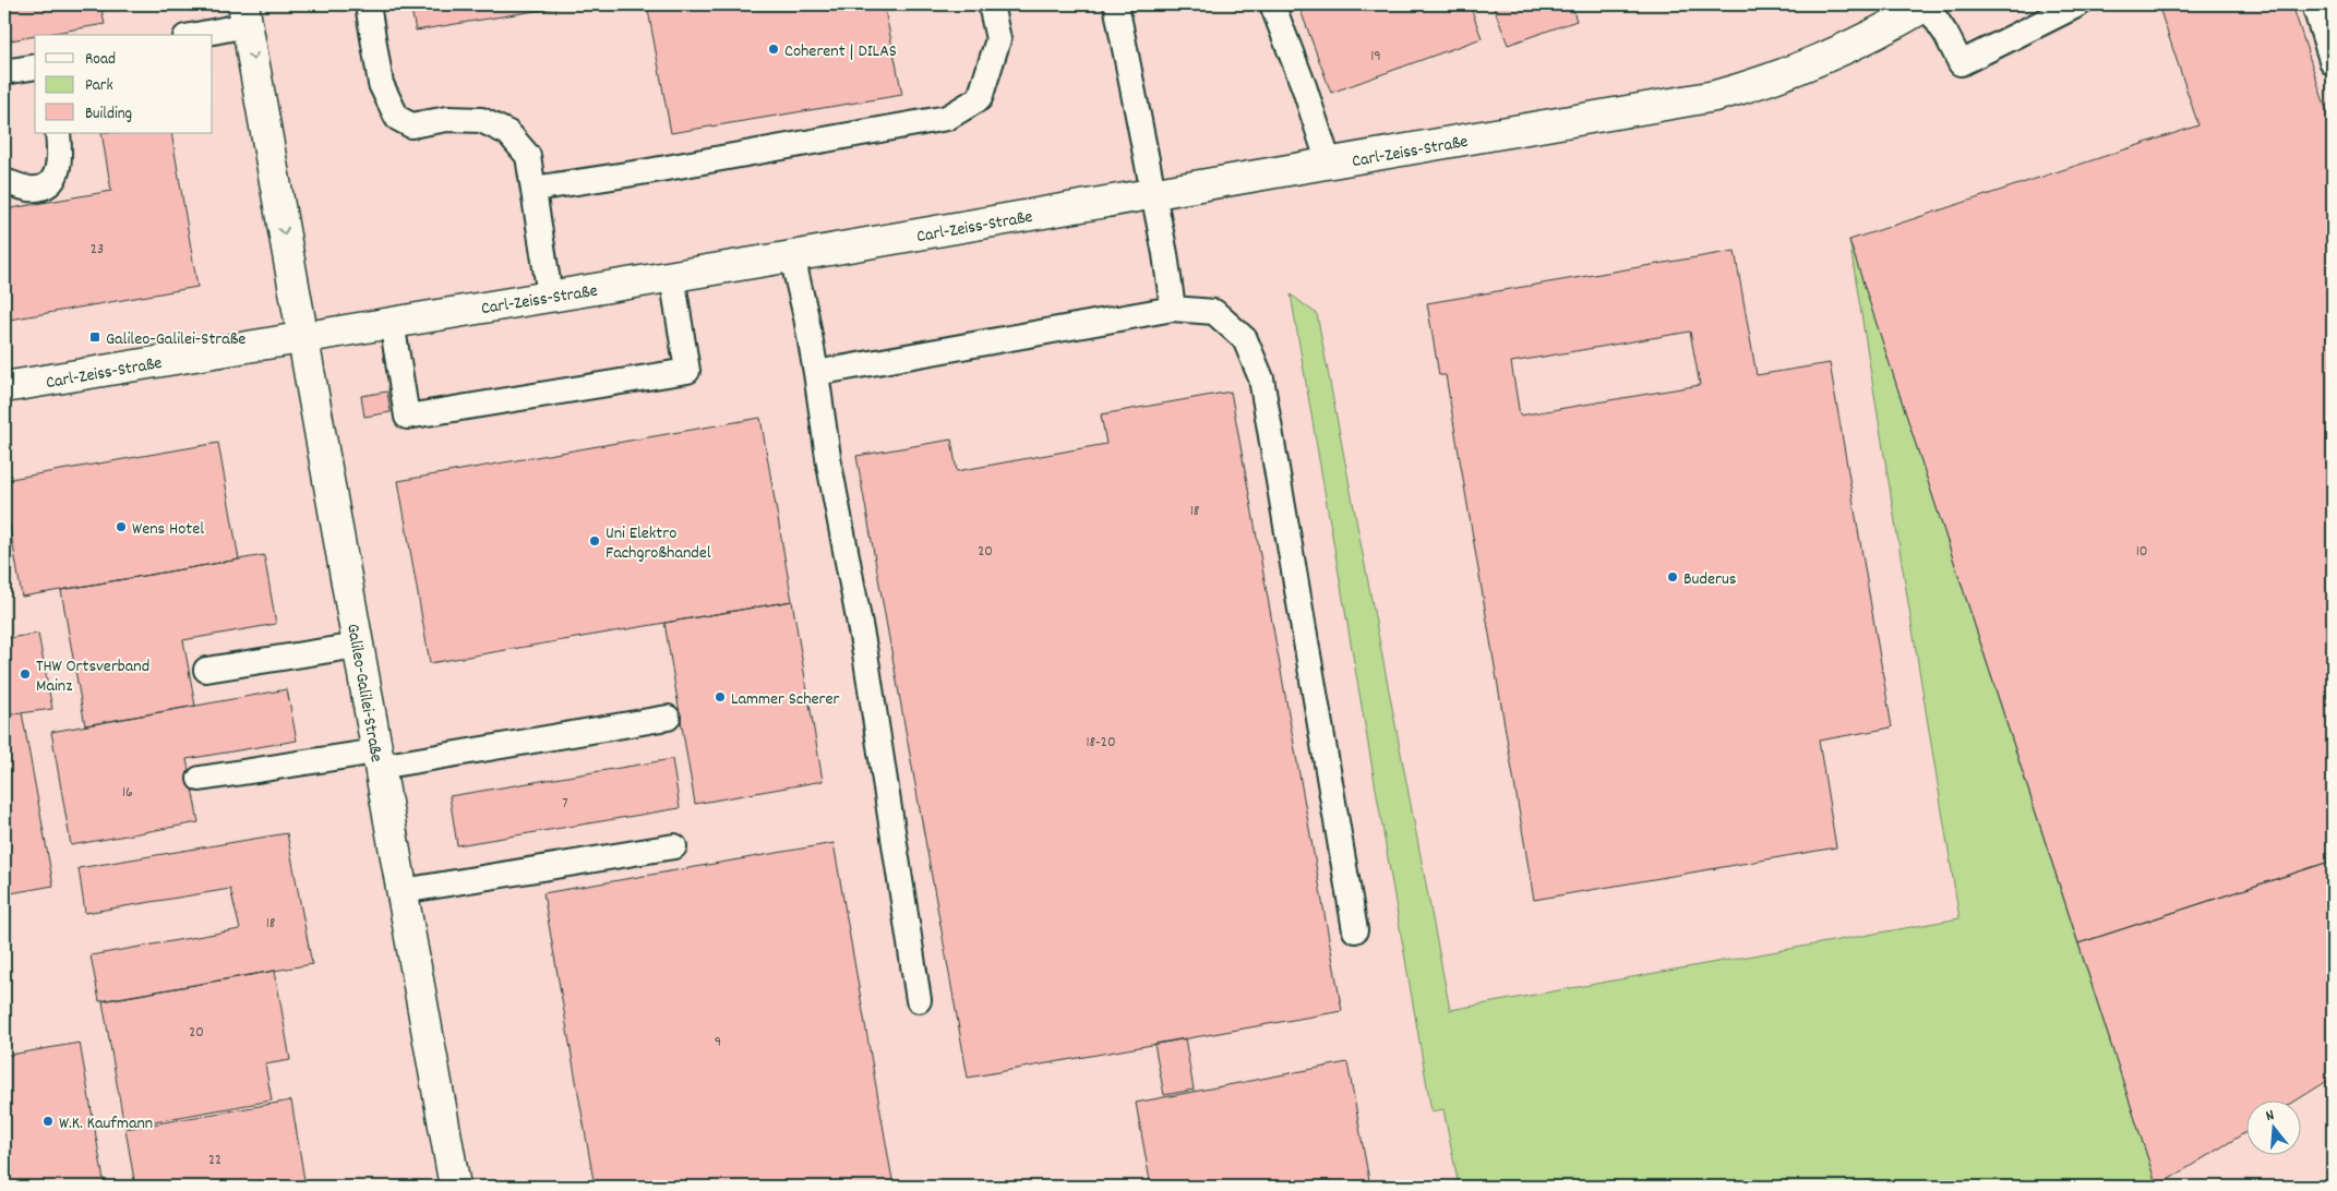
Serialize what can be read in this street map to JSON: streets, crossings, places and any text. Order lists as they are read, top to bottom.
{
  "streets": {
    "street": ["Carl-Zeiss-Straße", "Galileo-Galilei-Straße"]
  },
  "crossings": [
    ["Carl-Zeiss-Straße", "Galileo-Galilei-Straße"]
  ],
  "places": {
    "other": [
      "Coherent | DILAS",
      "Wens Hotel",
      "Uni Elektro Fachgroßhandel",
      "Buderus",
      "THW Ortsverband Mainz",
      "Lammer Scherer",
      "W.K. Kaufmann"
    ],
    "transit": ["Galileo-Galilei-Straße"]
  },
  "house_numbers": [
    "19",
    "23",
    "18",
    "20",
    "10",
    "18-20",
    "16",
    "7",
    "18",
    "20",
    "9",
    "22"
  ],
  "legend": ["Road", "Park", "Building"],
  "north": "top"
}
